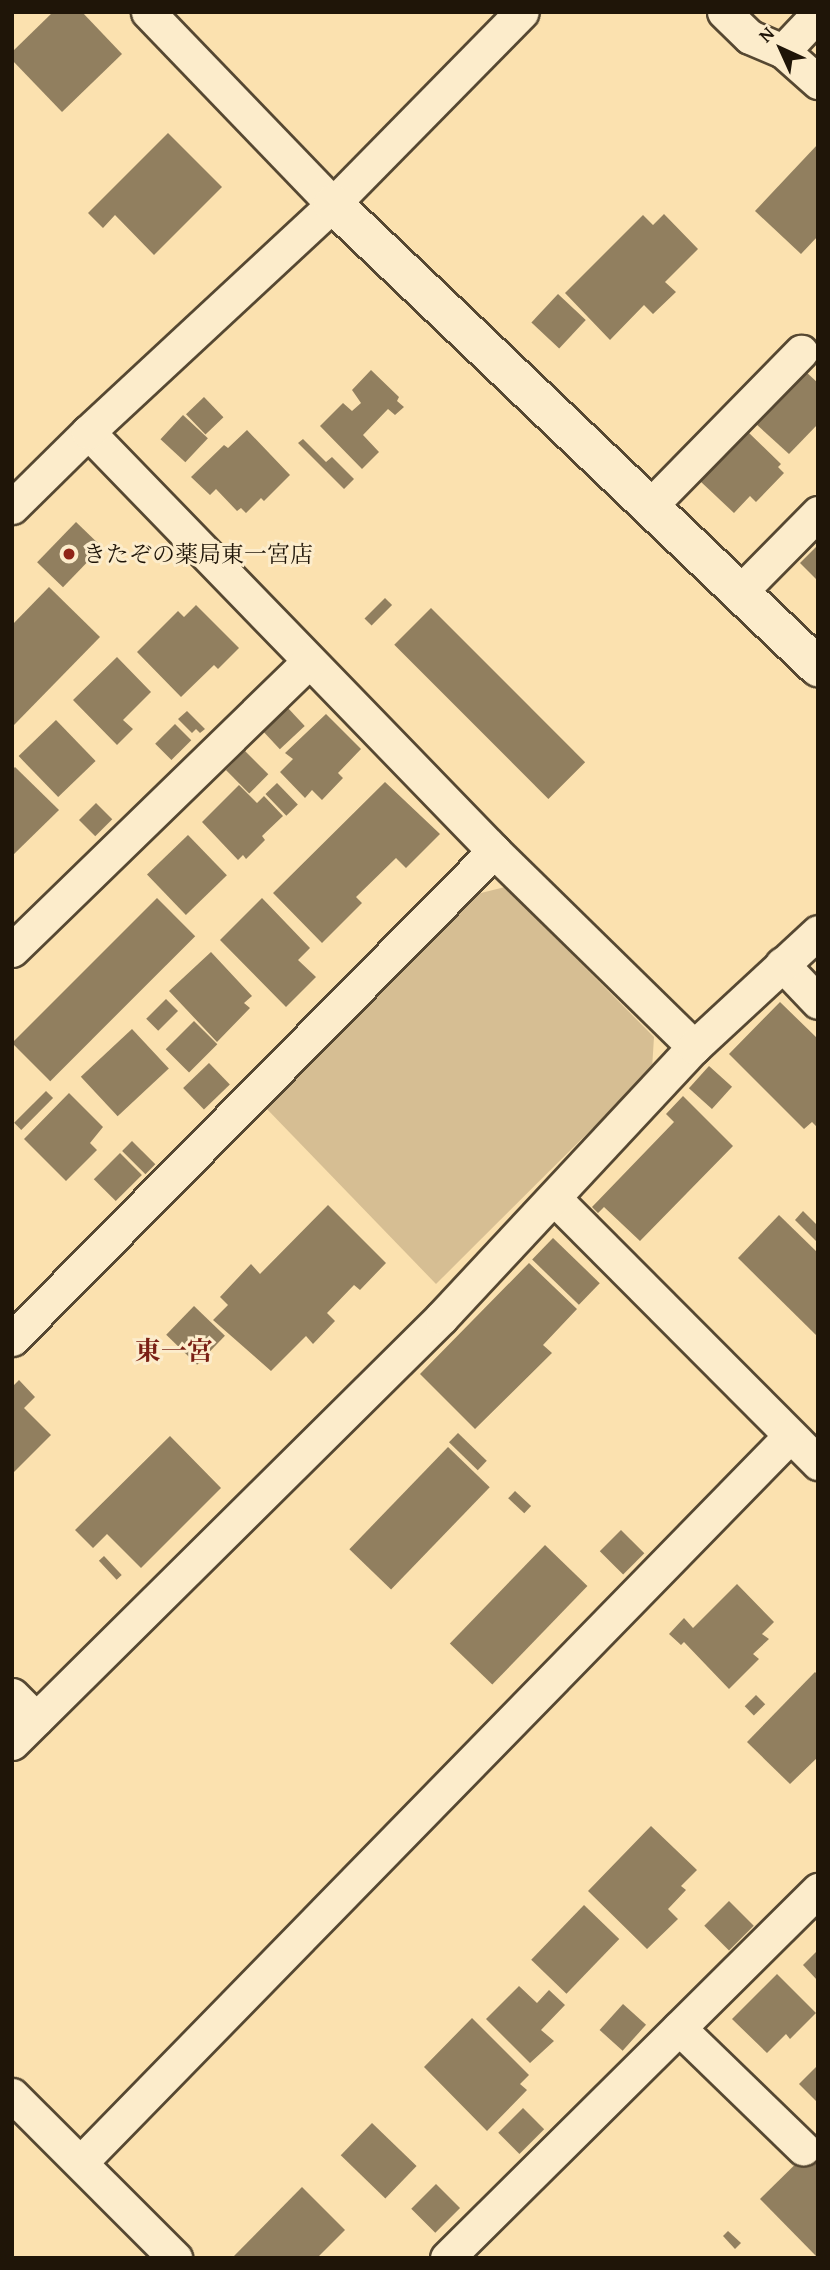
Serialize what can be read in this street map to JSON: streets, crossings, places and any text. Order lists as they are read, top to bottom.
{
  "districts": ["東一宮"],
  "places": ["きたぞの薬局東一宮店"],
  "north": "top left"
}
